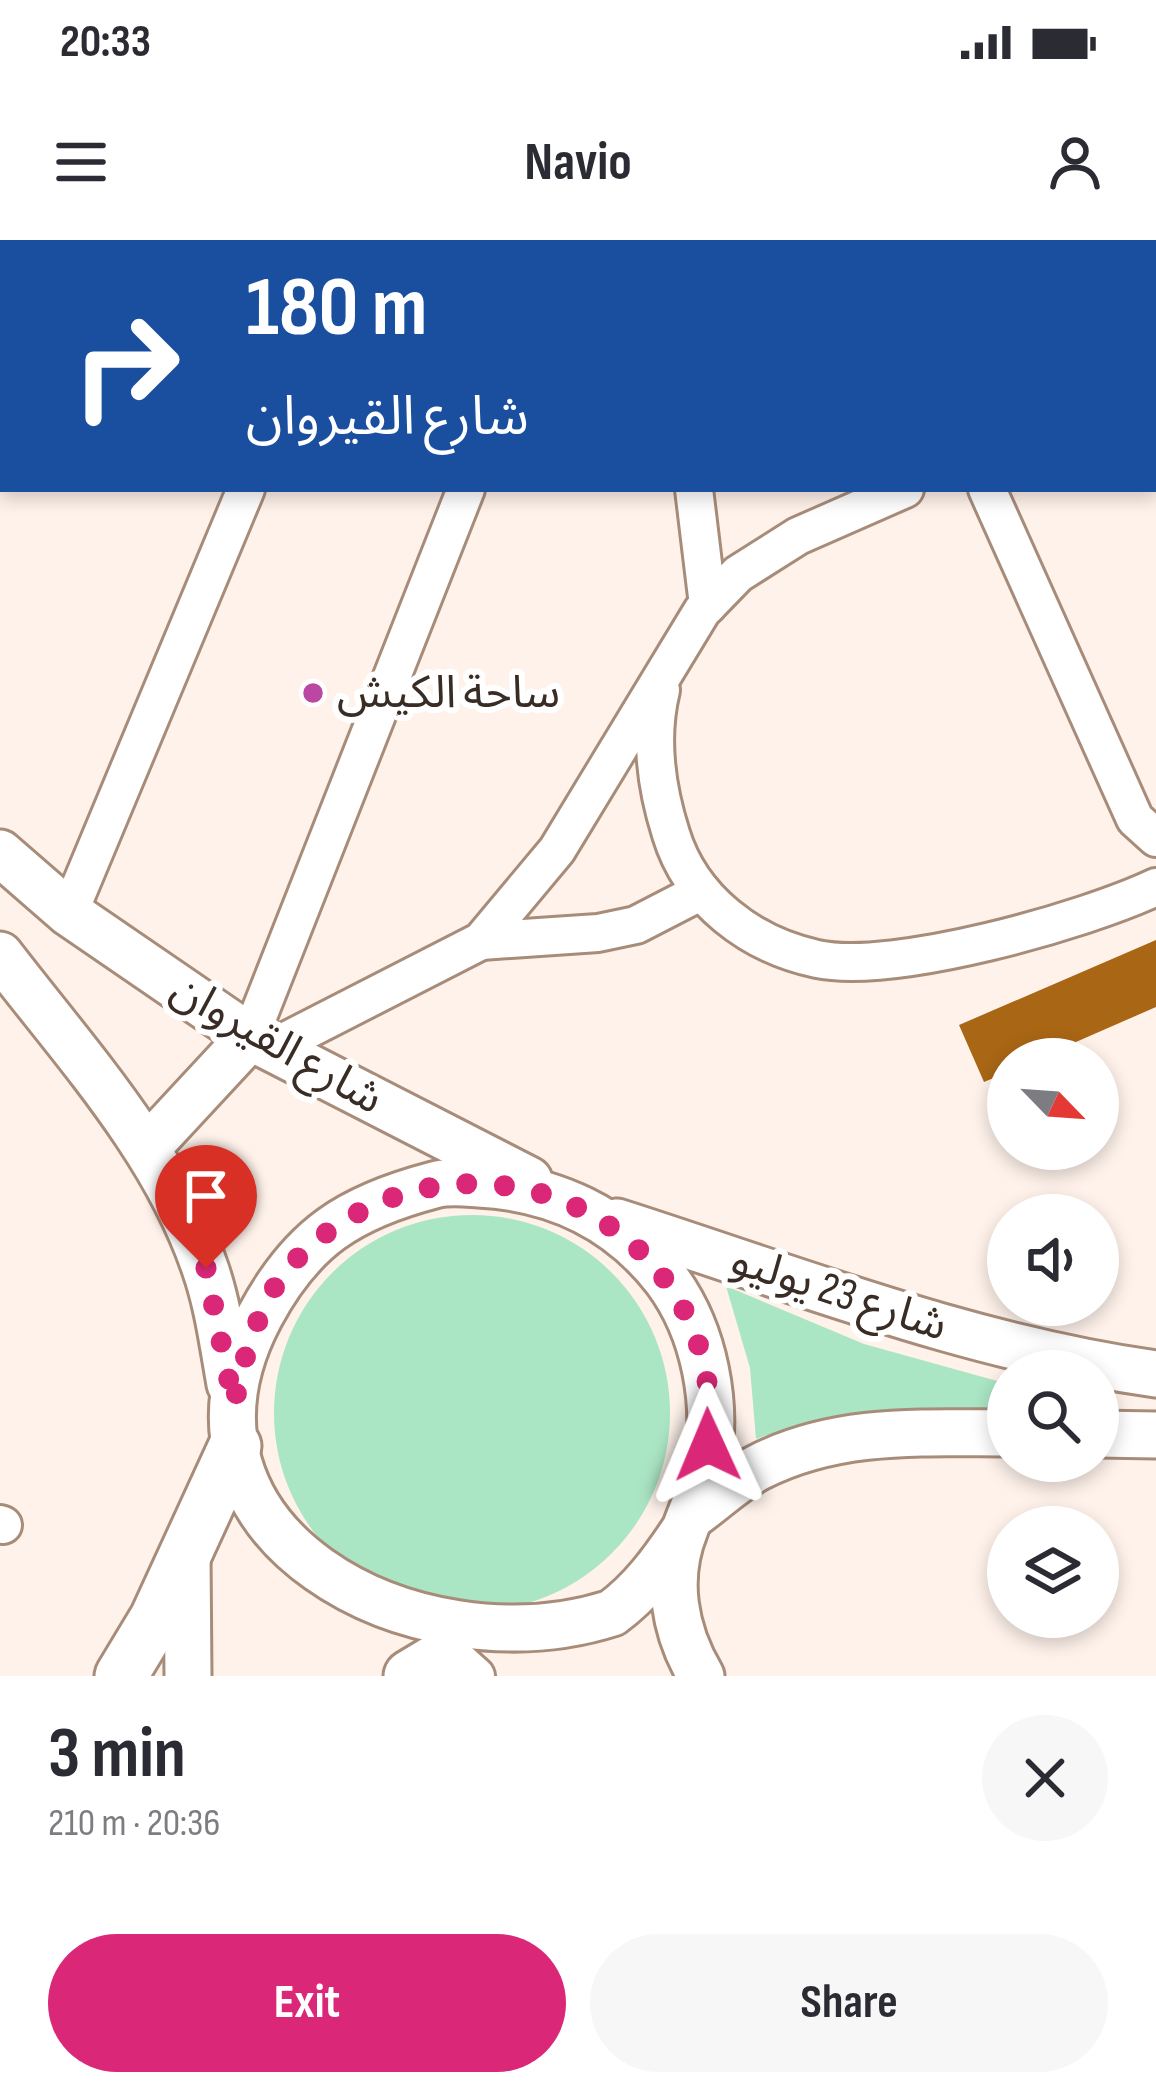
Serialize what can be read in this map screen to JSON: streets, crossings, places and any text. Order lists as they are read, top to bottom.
{
  "streets": {
    "main road": ["شارع القيروان", "شارع 23 يوليو"]
  },
  "crossings": [
    ["شارع القيروان", "شارع 23 يوليو"]
  ],
  "places": ["ساحة الكيش"],
  "north": "bottom right",
  "page": {
    "status": "20:33",
    "header": "Navio",
    "turn": ["180 m", "شارع القيروان"],
    "heading": ["3 min", "210 m · 20:36"],
    "buttons": ["Exit", "Share"]
  }
}
